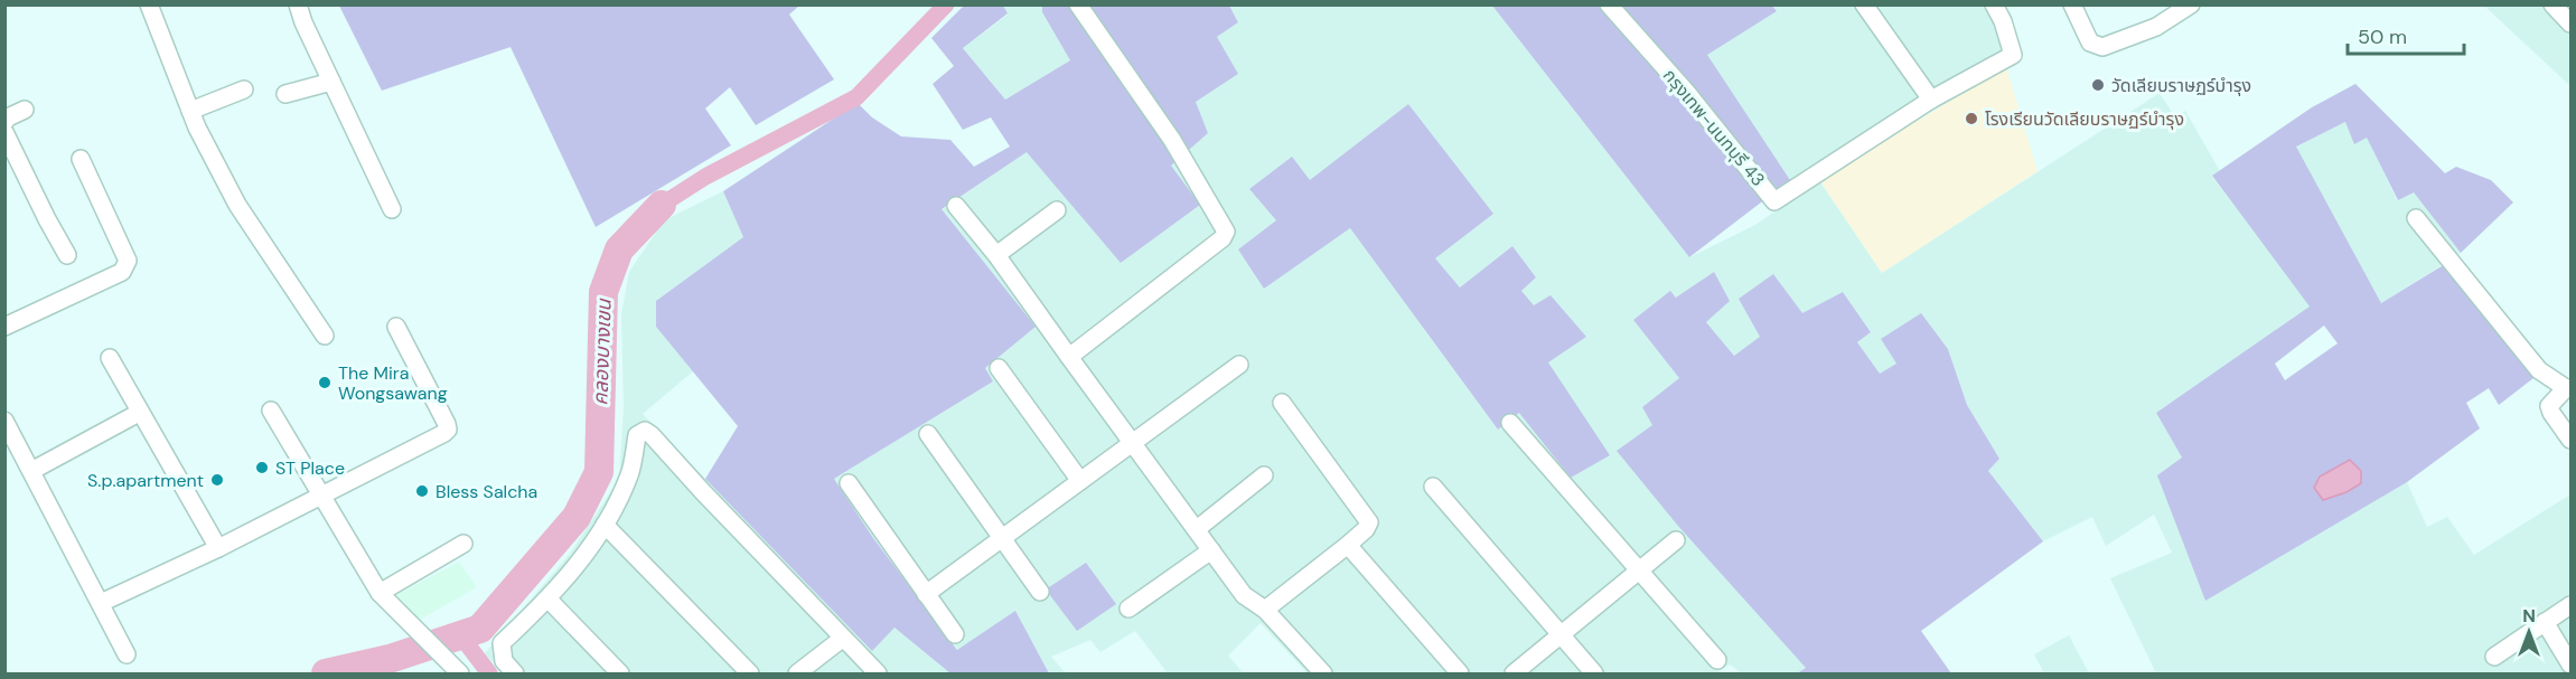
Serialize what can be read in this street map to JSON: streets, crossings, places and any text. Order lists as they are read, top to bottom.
{
  "streets": {
    "street": ["กรุงเทพ-นนทบุรี 43"]
  },
  "water": ["คลองบางเขน"],
  "places": [
    "วัดเลียบราษฏร์บำรุง",
    "โรงเรียนวัดเลียบราษฏร์บำรุง",
    "The Mira Wongsawang",
    "ST Place",
    "S.p.apartment",
    "Bless Salcha"
  ],
  "scale_bar": "50 m",
  "north": "top"
}
